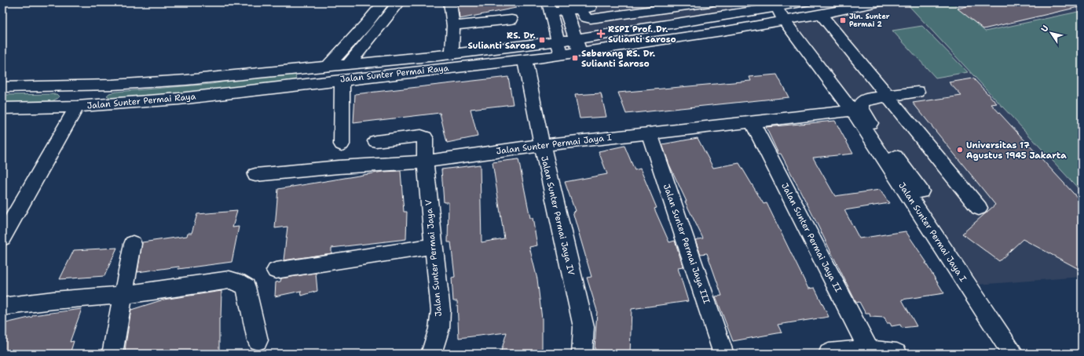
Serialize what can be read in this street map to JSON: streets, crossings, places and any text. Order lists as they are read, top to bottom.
{
  "streets": {
    "street": [
      "Jalan Sunter Permai Raya",
      "Jalan Sunter Permai Jaya I",
      "Jalan Sunter Permai Jaya IV",
      "Jalan Sunter Permai Jaya II",
      "Jalan Sunter Permai Jaya III",
      "Jalan Sunter Permai Jaya V"
    ]
  },
  "crossings": [
    ["Jalan Sunter Permai Raya", "Jalan Sunter Permai Jaya I"],
    ["Jalan Sunter Permai Raya", "Jalan Sunter Permai Jaya IV"],
    ["Jalan Sunter Permai Jaya I", "Jalan Sunter Permai Jaya IV"],
    ["Jalan Sunter Permai Jaya I", "Jalan Sunter Permai Jaya II"],
    ["Jalan Sunter Permai Jaya I", "Jalan Sunter Permai Jaya III"],
    ["Jalan Sunter Permai Jaya I", "Jalan Sunter Permai Jaya V"]
  ],
  "places": {
    "transit": ["Jln. Sunter Permai 2", "RS. Dr. Sulianti Saroso", "Seberang RS. Dr. Sulianti Saroso"],
    "health": ["RSPI Prof. Dr. Sulianti Saroso"],
    "other": ["Universitas 17 Agustus 1945 Jakarta"]
  },
  "north": "top left"
}
